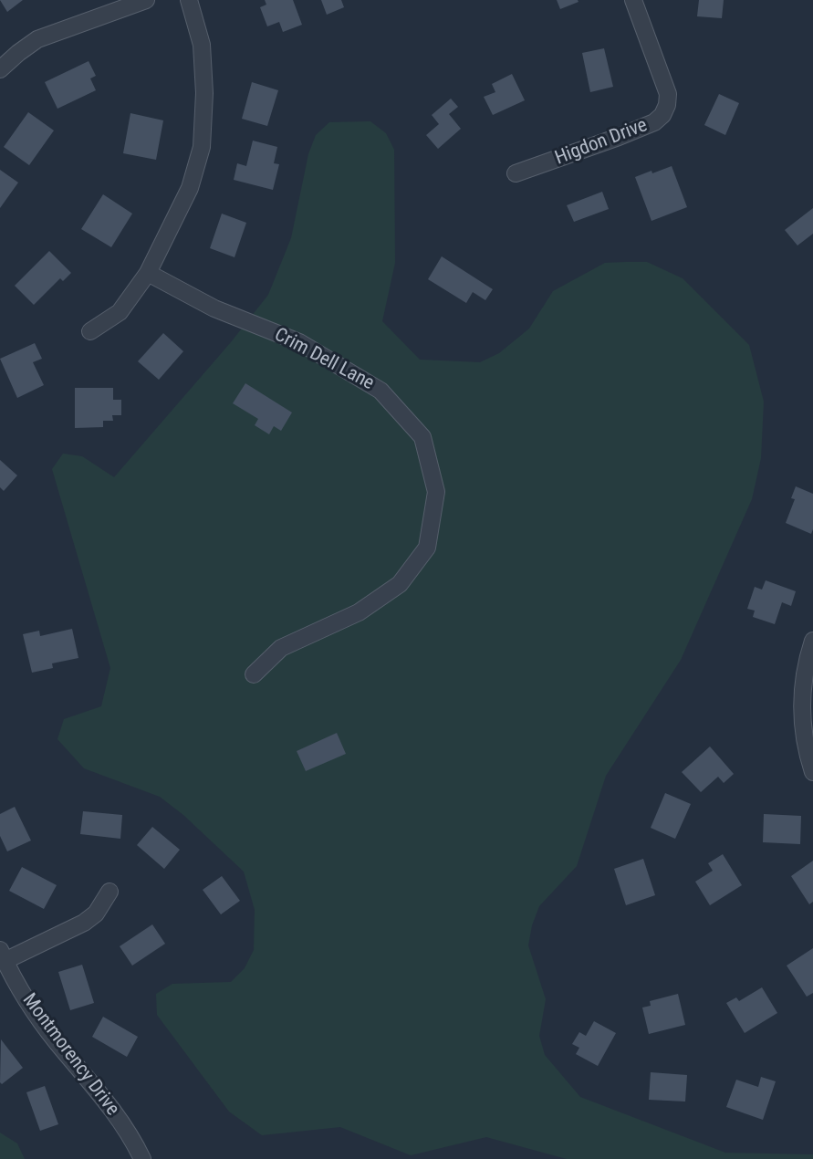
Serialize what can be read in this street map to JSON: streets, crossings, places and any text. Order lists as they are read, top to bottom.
{
  "streets": {
    "street": ["Higdon Drive", "Crim Dell Lane", "Montmorency Drive"]
  }
}
